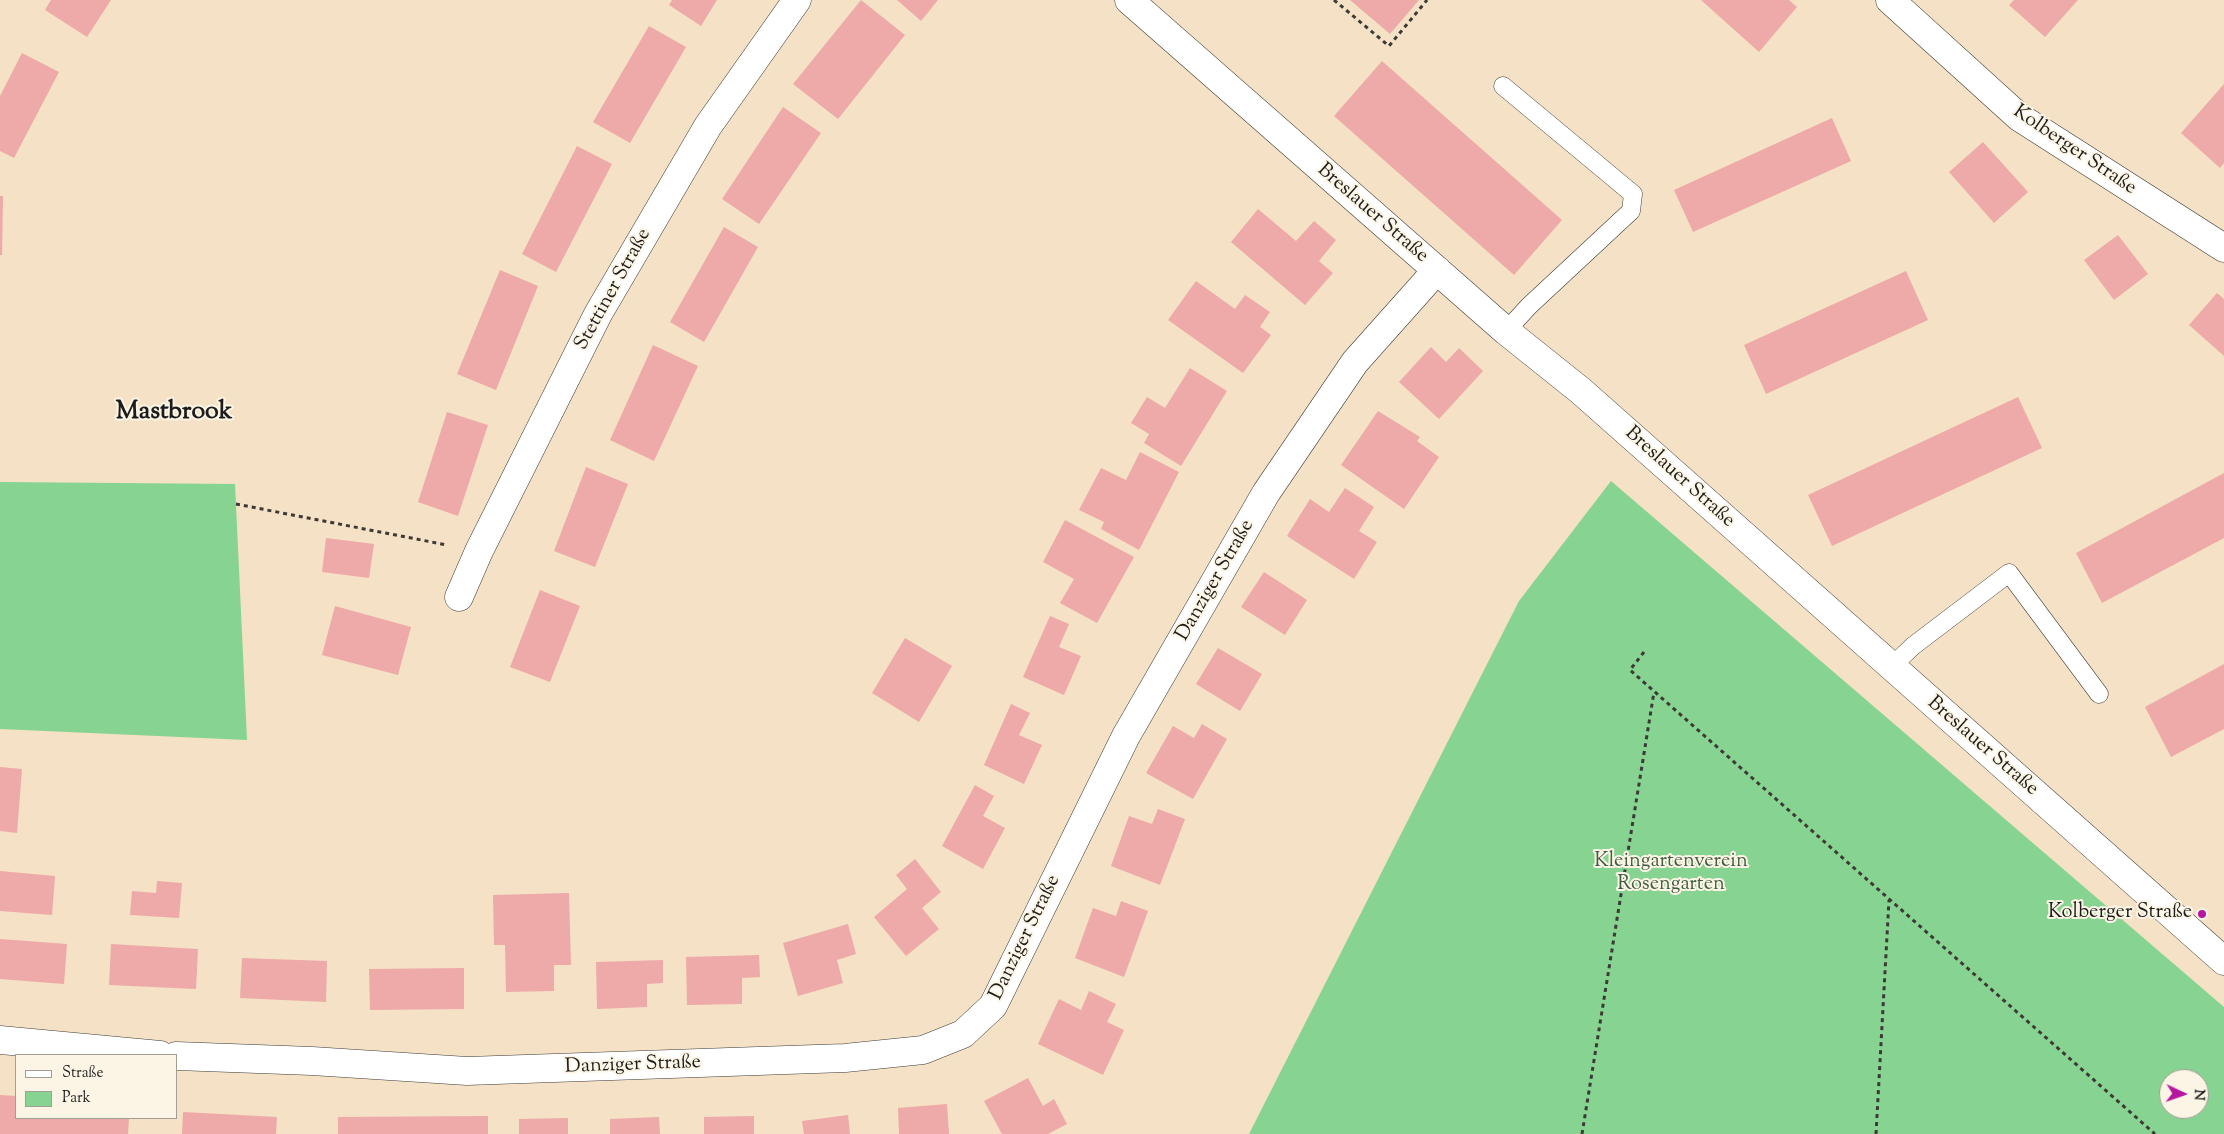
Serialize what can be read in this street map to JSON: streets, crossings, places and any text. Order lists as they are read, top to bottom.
{
  "streets": {
    "street": [
      "Kolberger Straße",
      "Breslauer Straße",
      "Stettiner Straße",
      "Danziger Straße"
    ]
  },
  "crossings": [
    ["Breslauer Straße", "Danziger Straße"]
  ],
  "districts": ["Mastbrook"],
  "parks": ["Kleingartenverein Rosengarten"],
  "places": ["Kolberger Straße"],
  "legend": ["Straße", "Park"],
  "north": "right"
}
